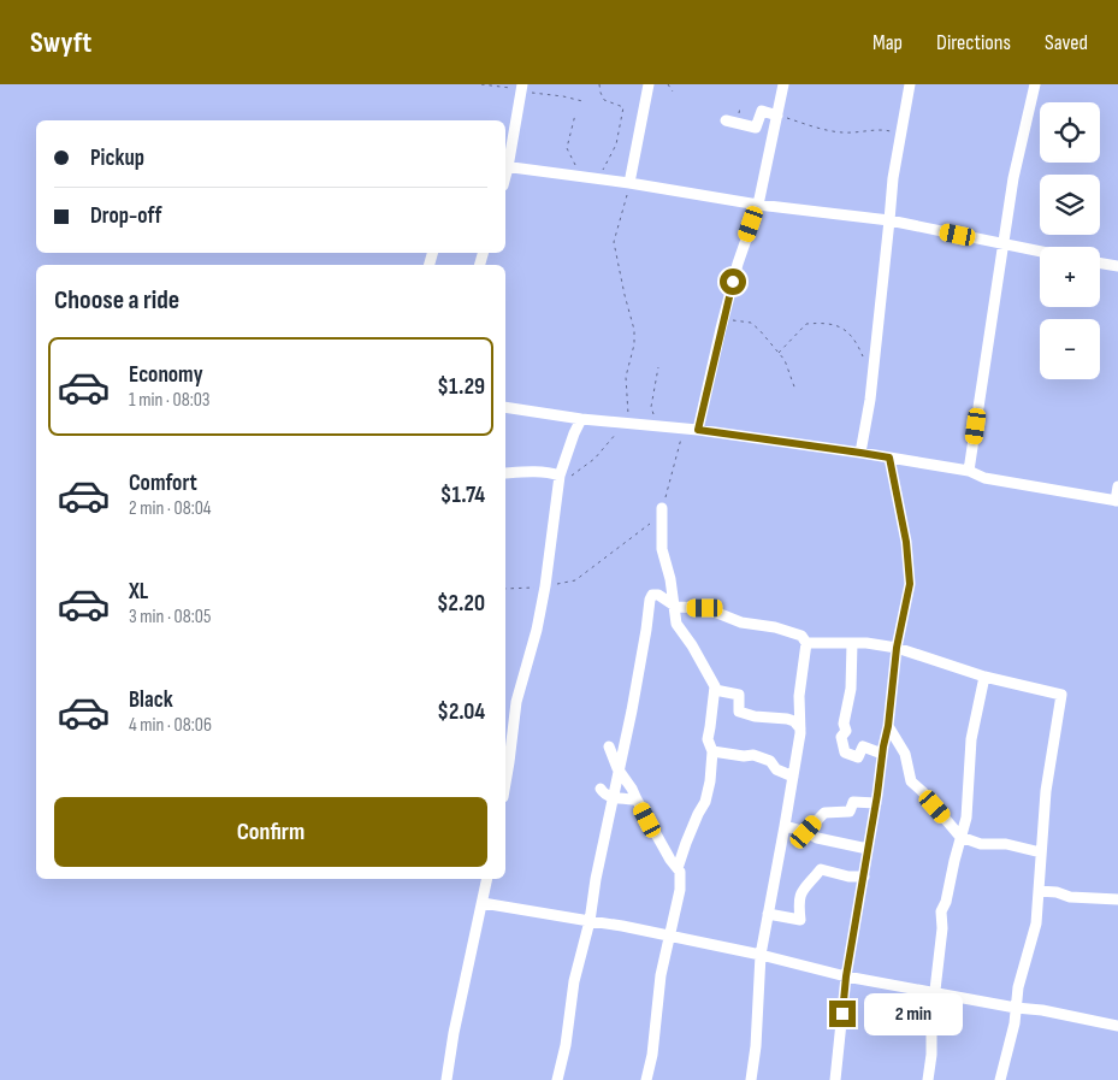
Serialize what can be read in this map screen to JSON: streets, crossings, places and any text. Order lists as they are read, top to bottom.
{
  "page": {
    "header": "Swyft",
    "nav": ["Map", "Directions", "Saved"],
    "map_buttons": ["+", "−"],
    "banner": ["Pickup", "Drop-off"],
    "heading": "Choose a ride",
    "list": [
      {
        "name": "Economy",
        "note": "1 min · 08:03",
        "value": "$1.29"
      },
      {
        "name": "Comfort",
        "note": "2 min · 08:04",
        "value": "$1.74"
      },
      {
        "name": "XL",
        "note": "3 min · 08:05",
        "value": "$2.20"
      },
      {
        "name": "Black",
        "note": "4 min · 08:06",
        "value": "$2.04"
      }
    ],
    "buttons": "Confirm",
    "bubble": "2 min"
  }
}
